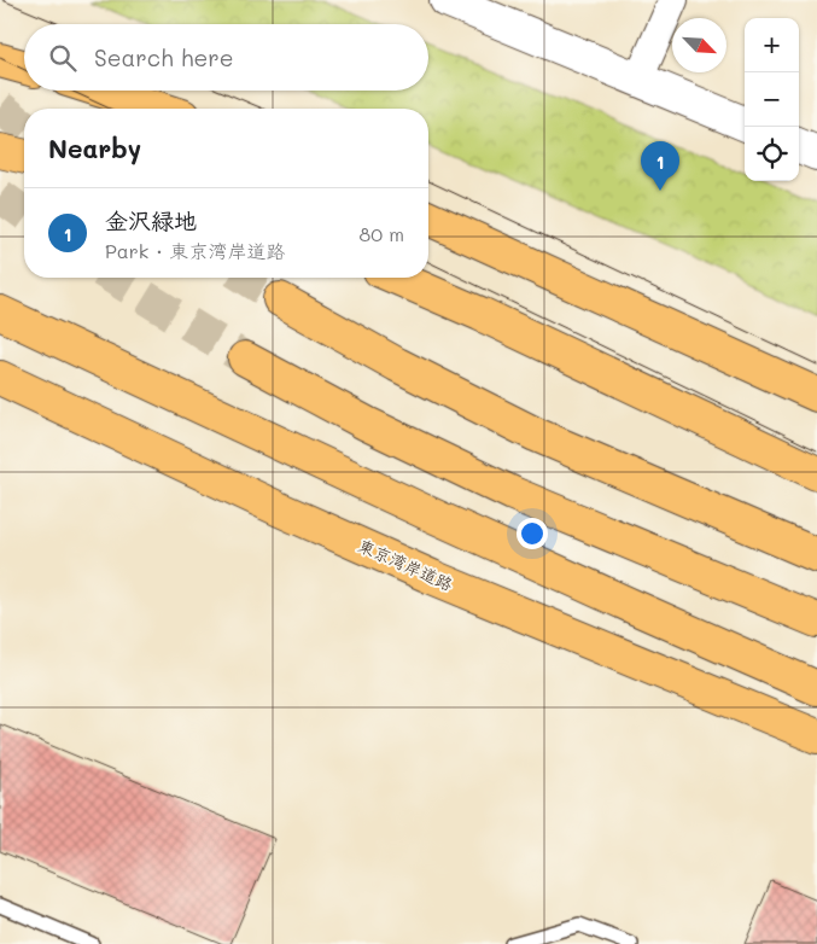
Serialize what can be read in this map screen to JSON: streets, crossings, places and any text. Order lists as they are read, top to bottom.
{
  "streets": {
    "highway": ["東京湾岸道路"]
  },
  "north": "bottom right",
  "page": {
    "map_buttons": ["+", "−"],
    "search": "Search here",
    "heading": "Nearby",
    "pins": "1",
    "list": [
      {
        "mark": "1",
        "name": "金沢緑地",
        "note": "Park · 東京湾岸道路",
        "value": "80 m"
      }
    ]
  }
}
